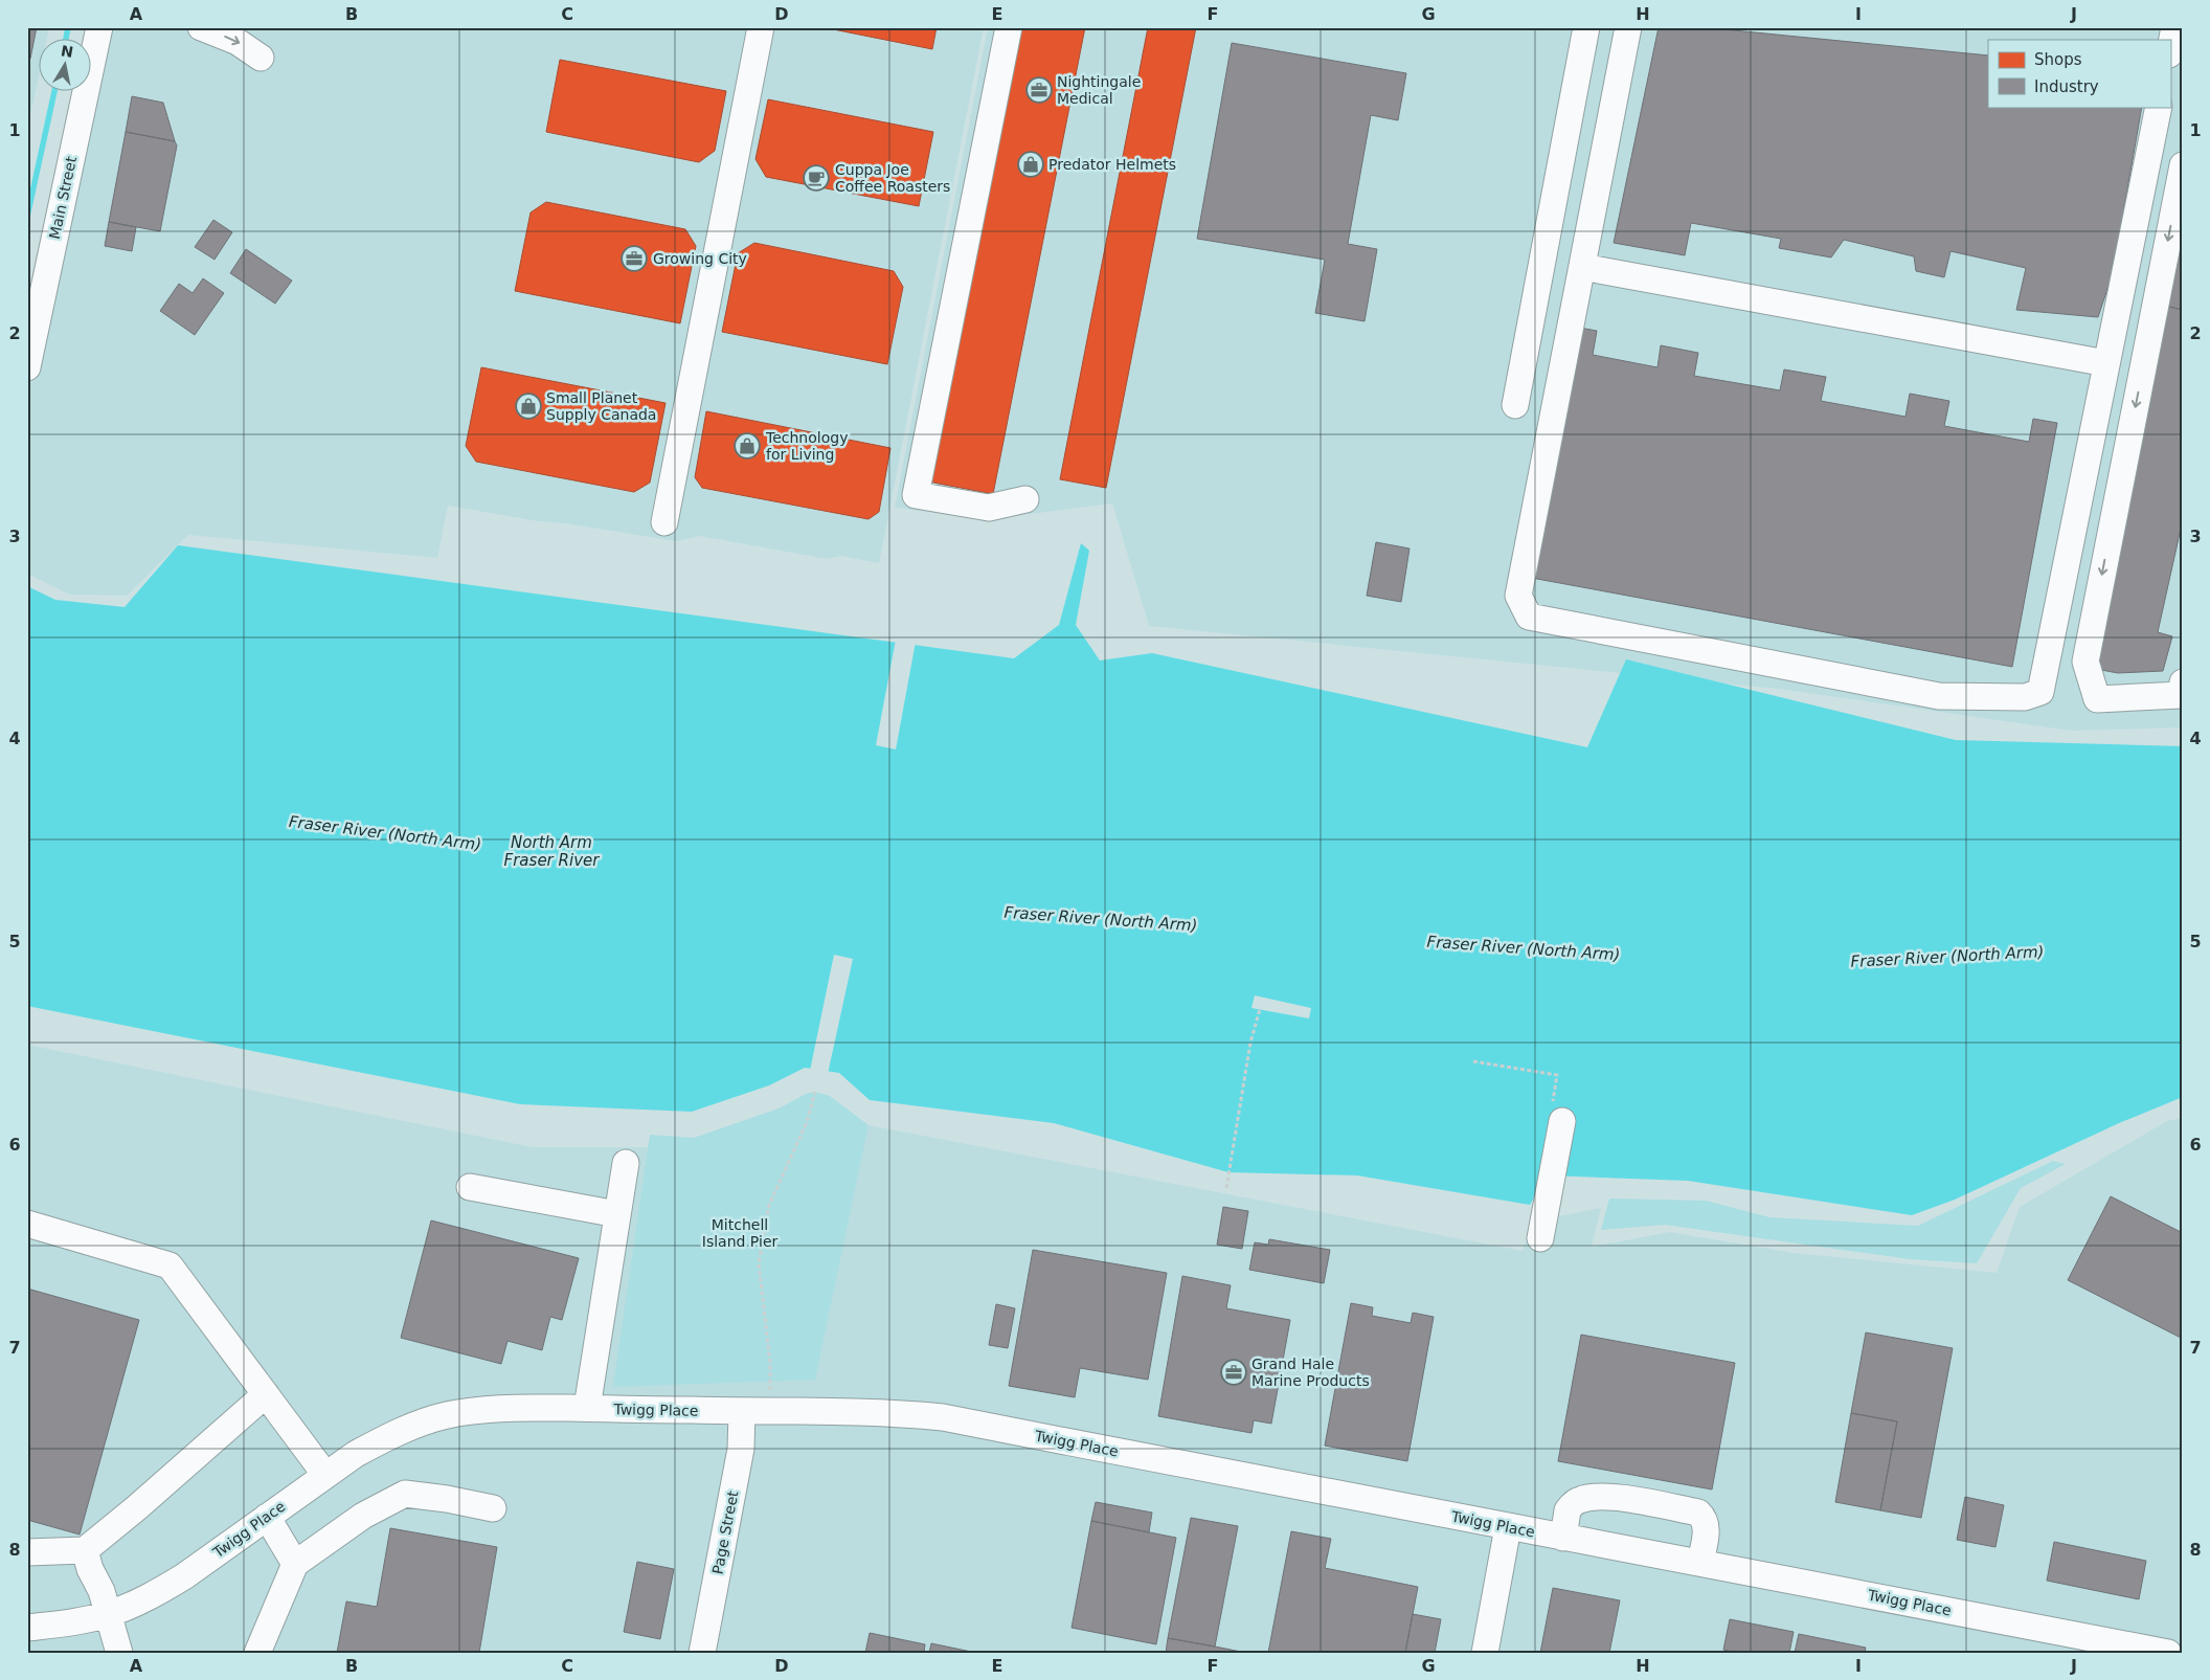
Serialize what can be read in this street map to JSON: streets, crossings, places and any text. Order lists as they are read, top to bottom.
{
  "streets": {
    "street": ["Main Street", "Twigg Place", "Page Street"]
  },
  "crossings": [
    ["Twigg Place", "Page Street"]
  ],
  "water": ["Fraser River (North Arm)", "North Arm Fraser River"],
  "parks": ["Mitchell Island Pier"],
  "places": {
    "office": ["Nightingale Medical", "Growing City", "Grand Hale Marine Products"],
    "shop": ["Predator Helmets", "Small Planet Supply Canada", "Technology for Living"],
    "cafe": ["Cuppa Joe Coffee Roasters"]
  },
  "legend": ["Shops", "Industry"],
  "north": "top",
  "grid": {
    "columns": [
      "A",
      "B",
      "C",
      "D",
      "E",
      "F",
      "G",
      "H",
      "I",
      "J"
    ],
    "rows": [
      "1",
      "2",
      "3",
      "4",
      "5",
      "6",
      "7",
      "8"
    ]
  }
}
